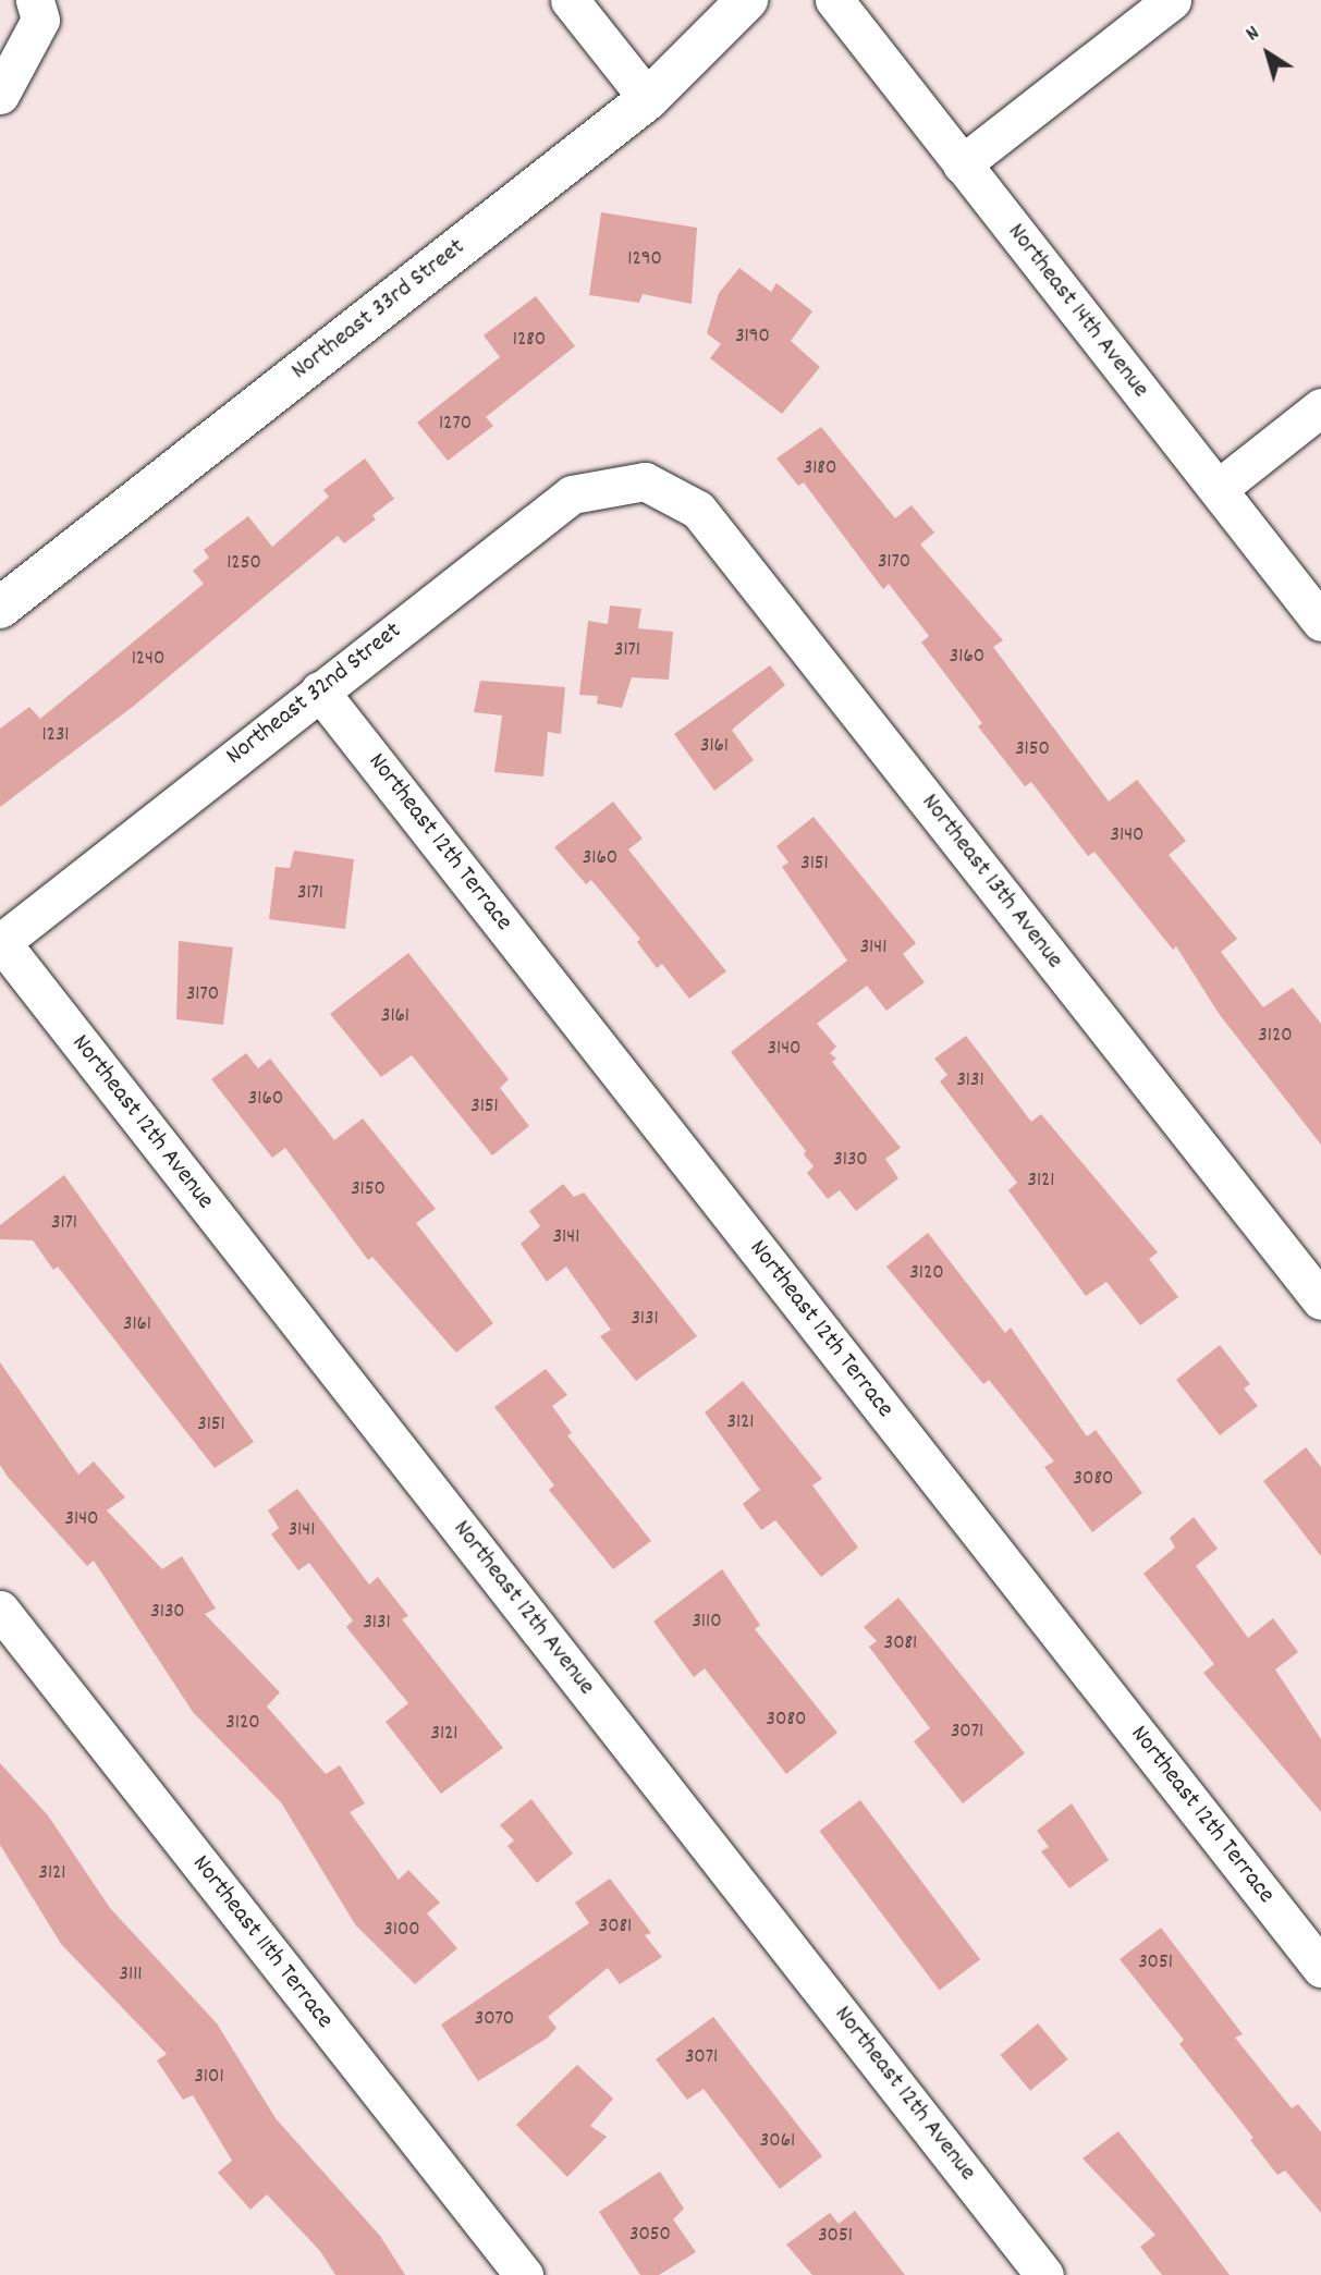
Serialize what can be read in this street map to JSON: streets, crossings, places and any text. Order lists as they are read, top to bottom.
{
  "streets": {
    "street": [
      "Northeast 33rd Street",
      "Northeast 14th Avenue",
      "Northeast 32nd Street",
      "Northeast 12th Terrace",
      "Northeast 13th Avenue",
      "Northeast 12th Avenue",
      "Northeast 11th Terrace"
    ]
  },
  "crossings": [
    ["Northeast 32nd Street", "Northeast 12th Terrace"],
    ["Northeast 32nd Street", "Northeast 13th Avenue"],
    ["Northeast 32nd Street", "Northeast 12th Avenue"]
  ],
  "house_numbers": [
    "1290",
    "3190",
    "1280",
    "1270",
    "3180",
    "3170",
    "1250",
    "3171",
    "3160",
    "1240",
    "1231",
    "3161",
    "3150",
    "3140",
    "3160",
    "3151",
    "3171",
    "3141",
    "3170",
    "3161",
    "3120",
    "3140",
    "3131",
    "3160",
    "3151",
    "3130",
    "3121",
    "3150",
    "3171",
    "3141",
    "3120",
    "3131",
    "3161",
    "3121",
    "3151",
    "3080",
    "3140",
    "3141",
    "3130",
    "3110",
    "3131",
    "3081",
    "3080",
    "3120",
    "3071",
    "3121",
    "3121",
    "3081",
    "3100",
    "3051",
    "3111",
    "3070",
    "3071",
    "3101",
    "3061",
    "3050",
    "3051"
  ],
  "north": "top left"
}
